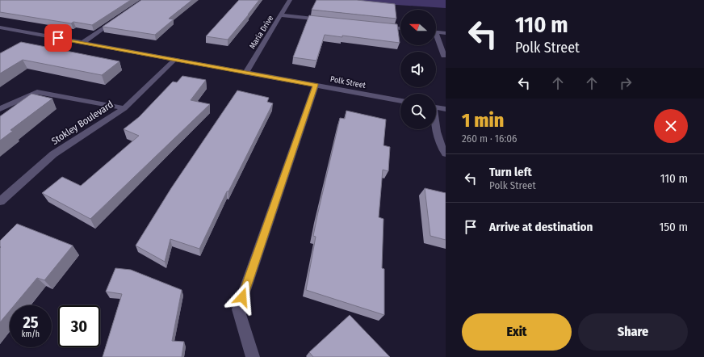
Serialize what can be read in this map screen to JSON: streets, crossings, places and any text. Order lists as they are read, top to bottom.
{
  "streets": {
    "street": ["Maria Drive", "Polk Street", "Stokley Boulevard"]
  },
  "crossings": [
    ["Maria Drive", "Polk Street"],
    ["Polk Street", "Stokley Boulevard"]
  ],
  "north": "left",
  "page": {
    "turn": ["110 m", "Polk Street"],
    "heading": ["1 min", "260 m · 16:06"],
    "list": [
      {
        "name": "Turn left",
        "note": "Polk Street",
        "value": "110 m"
      },
      {
        "name": "Arrive at destination",
        "value": "150 m"
      }
    ],
    "speed": "25 km/h",
    "limit": "30",
    "buttons": ["Exit", "Share"]
  }
}
